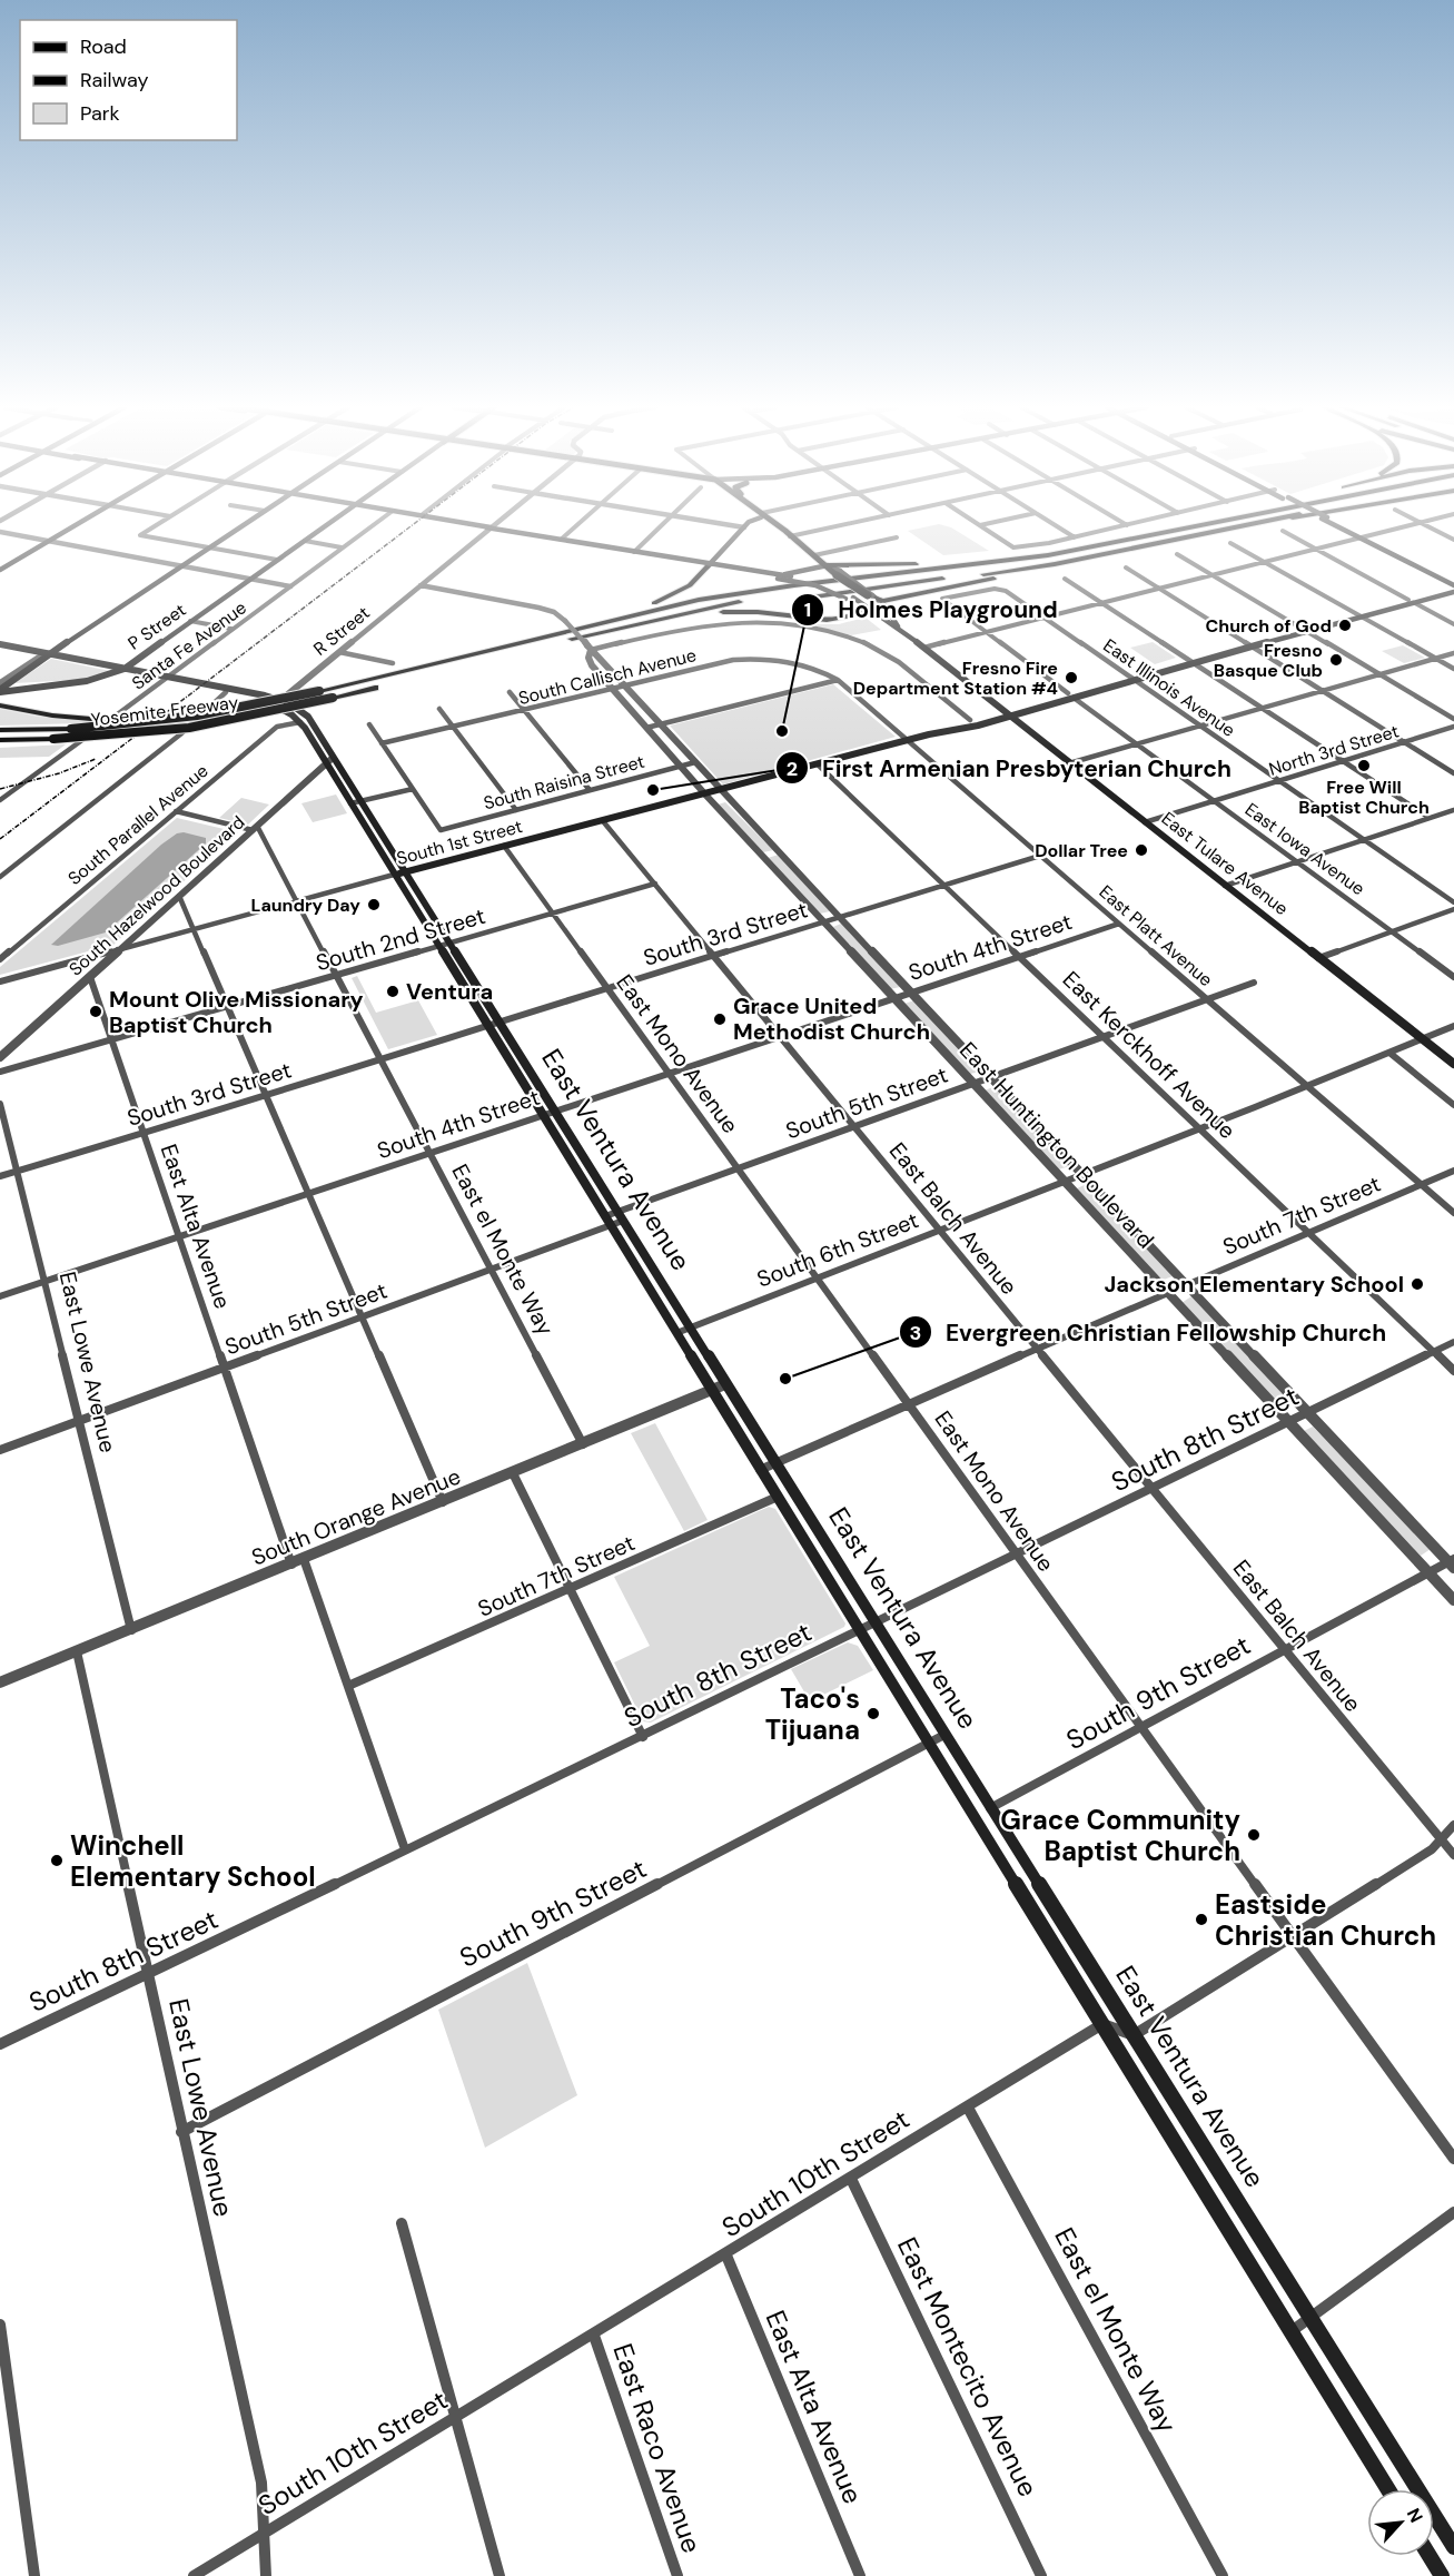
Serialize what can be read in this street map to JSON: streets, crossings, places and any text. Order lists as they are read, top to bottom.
{
  "streets": {
    "highway": ["Yosemite Freeway"],
    "main road": [
      "P Street",
      "South 1st Street",
      "East Tulare Avenue",
      "East Ventura Avenue"
    ],
    "street": [
      "R Street",
      "Santa Fe Avenue",
      "South Callisch Avenue",
      "East Illinois Avenue",
      "North 3rd Street",
      "South Raisina Street",
      "South Parallel Avenue",
      "East Iowa Avenue",
      "South Hazelwood Boulevard",
      "South 3rd Street",
      "East Platt Avenue",
      "South 2nd Street",
      "South 4th Street",
      "East Mono Avenue",
      "East Kerckhoff Avenue",
      "South 5th Street",
      "East Huntington Boulevard",
      "South 7th Street",
      "East Balch Avenue",
      "East Alta Avenue",
      "East el Monte Way",
      "South 6th Street",
      "East Lowe Avenue",
      "South 8th Street",
      "South Orange Avenue",
      "South 9th Street",
      "South 10th Street",
      "East Montecito Avenue",
      "East Raco Avenue"
    ]
  },
  "crossings": [
    ["R Street", "East Huntington Boulevard"],
    ["R Street", "East Ventura Avenue"],
    ["South Callisch Avenue", "East Platt Avenue"],
    ["South Callisch Avenue", "East Huntington Boulevard"],
    ["East Illinois Avenue", "North 3rd Street"],
    ["East Illinois Avenue", "East Iowa Avenue"],
    ["North 3rd Street", "East Iowa Avenue"],
    ["North 3rd Street", "East Tulare Avenue"],
    ["South Raisina Street", "East Huntington Boulevard"],
    ["South Parallel Avenue", "East Ventura Avenue"],
    ["South 1st Street", "East Tulare Avenue"],
    ["South 1st Street", "South Hazelwood Boulevard"],
    ["South 1st Street", "East Platt Avenue"],
    ["South 1st Street", "East Mono Avenue"],
    ["South 1st Street", "East Kerckhoff Avenue"],
    ["South 1st Street", "East Huntington Boulevard"],
    ["South 1st Street", "East Ventura Avenue"],
    ["South 1st Street", "East Balch Avenue"],
    ["South 1st Street", "East el Monte Way"],
    ["East Tulare Avenue", "South 6th Street"],
    ["South Hazelwood Boulevard", "East Ventura Avenue"],
    ["South Hazelwood Boulevard", "East Alta Avenue"],
    ["South Hazelwood Boulevard", "East el Monte Way"],
    ["South 3rd Street", "East Platt Avenue"],
    ["South 3rd Street", "East Mono Avenue"],
    ["South 3rd Street", "East Kerckhoff Avenue"],
    ["South 3rd Street", "East Huntington Boulevard"],
    ["South 3rd Street", "East Ventura Avenue"],
    ["South 3rd Street", "East Balch Avenue"],
    ["South 3rd Street", "East Alta Avenue"],
    ["South 3rd Street", "East el Monte Way"],
    ["South 3rd Street", "East Lowe Avenue"],
    ["East Platt Avenue", "South 4th Street"],
    ["East Platt Avenue", "South 5th Street"],
    ["East Platt Avenue", "South 7th Street"],
    ["East Platt Avenue", "South 6th Street"],
    ["South 2nd Street", "East Mono Avenue"],
    ["South 2nd Street", "East Ventura Avenue"],
    ["South 2nd Street", "East Balch Avenue"],
    ["South 2nd Street", "East Alta Avenue"],
    ["South 2nd Street", "East el Monte Way"],
    ["South 4th Street", "East Mono Avenue"],
    ["South 4th Street", "East Kerckhoff Avenue"],
    ["South 4th Street", "East Huntington Boulevard"],
    ["South 4th Street", "East Ventura Avenue"],
    ["South 4th Street", "East Balch Avenue"],
    ["South 4th Street", "East Alta Avenue"],
    ["South 4th Street", "East el Monte Way"],
    ["South 4th Street", "East Lowe Avenue"],
    ["East Mono Avenue", "South 5th Street"],
    ["East Mono Avenue", "South 7th Street"],
    ["East Mono Avenue", "South 6th Street"],
    ["East Mono Avenue", "South 8th Street"],
    ["East Mono Avenue", "South 9th Street"],
    ["East Kerckhoff Avenue", "South 5th Street"],
    ["East Kerckhoff Avenue", "South 7th Street"],
    ["East Kerckhoff Avenue", "South 6th Street"],
    ["East Kerckhoff Avenue", "South 8th Street"],
    ["South 5th Street", "East Huntington Boulevard"],
    ["South 5th Street", "East Ventura Avenue"],
    ["South 5th Street", "East Balch Avenue"],
    ["South 5th Street", "East Alta Avenue"],
    ["South 5th Street", "East el Monte Way"],
    ["South 5th Street", "East Lowe Avenue"],
    ["East Huntington Boulevard", "South 7th Street"],
    ["East Huntington Boulevard", "South 6th Street"],
    ["East Huntington Boulevard", "South 8th Street"],
    ["East Huntington Boulevard", "South 9th Street"],
    ["East Ventura Avenue", "South 7th Street"],
    ["East Ventura Avenue", "South 6th Street"],
    ["East Ventura Avenue", "South 8th Street"],
    ["East Ventura Avenue", "South Orange Avenue"],
    ["East Ventura Avenue", "South 9th Street"],
    ["East Ventura Avenue", "South 10th Street"],
    ["South 7th Street", "East Balch Avenue"],
    ["East Balch Avenue", "South 6th Street"],
    ["East Balch Avenue", "South 8th Street"],
    ["East Balch Avenue", "South 9th Street"],
    ["East Alta Avenue", "South Orange Avenue"],
    ["East Alta Avenue", "South 10th Street"],
    ["East el Monte Way", "South Orange Avenue"],
    ["East el Monte Way", "South 10th Street"],
    ["East Lowe Avenue", "South 8th Street"],
    ["East Lowe Avenue", "South Orange Avenue"],
    ["East Lowe Avenue", "South 9th Street"],
    ["East Lowe Avenue", "South 10th Street"],
    ["South 10th Street", "East Montecito Avenue"],
    ["South 10th Street", "East Raco Avenue"]
  ],
  "places": [
    "Church of God",
    "Fresno Basque Club",
    "Fresno Fire Department Station #4",
    "Holmes Playground",
    "Free Will Baptist Church",
    "First Armenian Presbyterian Church",
    "Dollar Tree",
    "Laundry Day",
    "Ventura",
    "Mount Olive Missionary Baptist Church",
    "Grace United Methodist Church",
    "Jackson Elementary School",
    "Evergreen Christian Fellowship Church",
    "Taco's Tijuana",
    "Grace Community Baptist Church",
    "Winchell Elementary School",
    "Eastside Christian Church"
  ],
  "legend": ["Road", "Railway", "Park"],
  "north": "top right"
}
